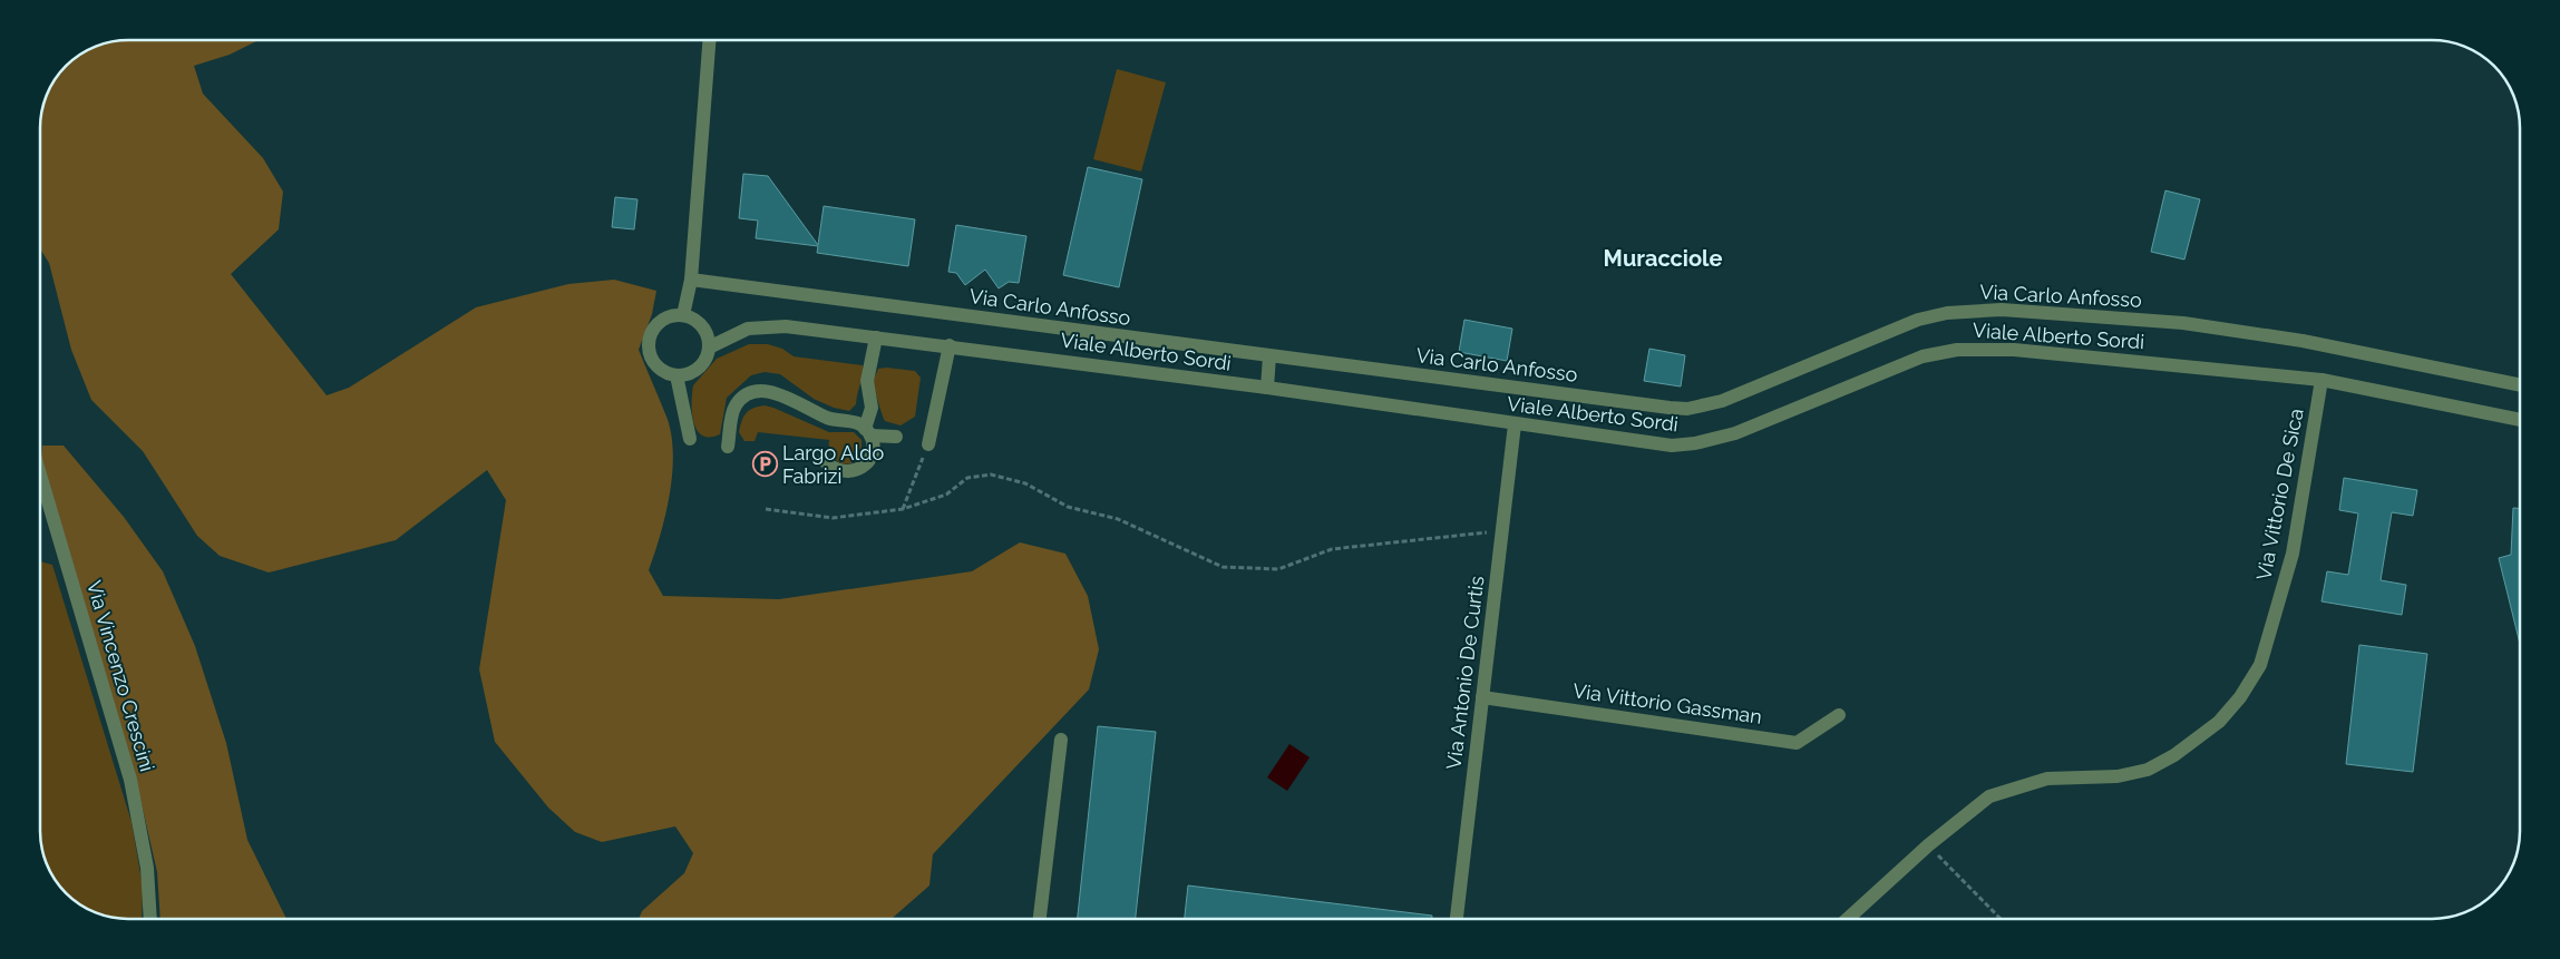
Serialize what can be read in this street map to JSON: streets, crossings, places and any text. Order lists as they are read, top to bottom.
{
  "streets": {
    "street": [
      "Via Carlo Anfosso",
      "Viale Alberto Sordi",
      "Via Vittorio De Sica",
      "Via Antonio De Curtis",
      "Via Vincenzo Crescini",
      "Via Vittorio Gassman"
    ]
  },
  "crossings": [
    ["Viale Alberto Sordi", "Via Vittorio De Sica"],
    ["Viale Alberto Sordi", "Via Antonio De Curtis"],
    ["Via Antonio De Curtis", "Via Vittorio Gassman"]
  ],
  "districts": ["Muracciole"],
  "places": {
    "parking": ["Largo Aldo Fabrizi"]
  }
}
